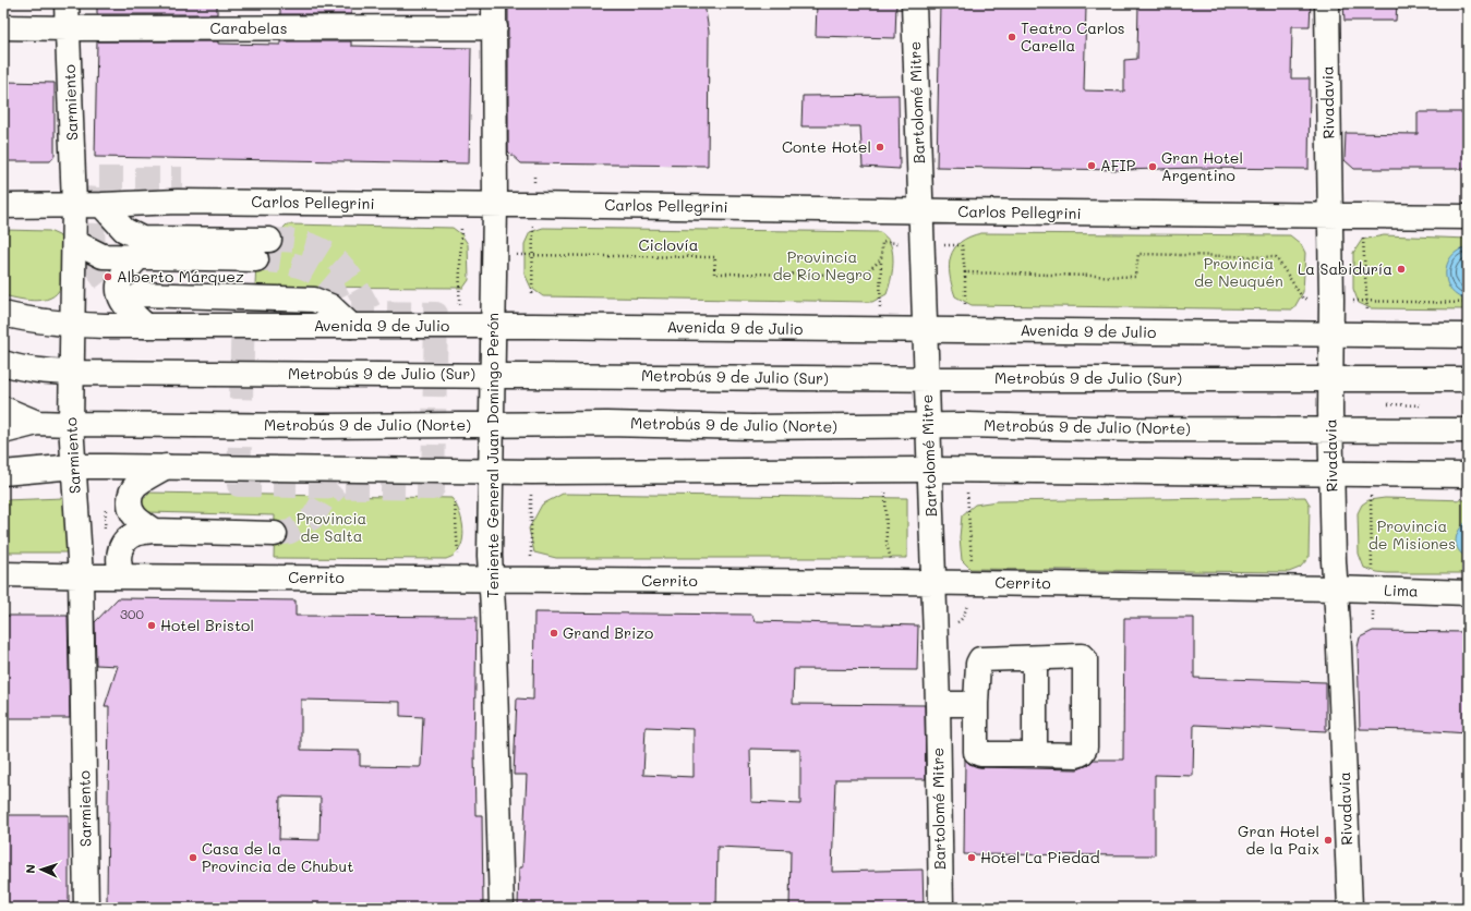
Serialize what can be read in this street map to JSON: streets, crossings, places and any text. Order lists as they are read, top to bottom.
{
  "streets": {
    "main road": [
      "Carabelas",
      "Sarmiento",
      "Bartolomé Mitre",
      "Rivadavia",
      "Carlos Pellegrini",
      "Avenida 9 de Julio",
      "Metrobús 9 de Julio (Sur)",
      "Metrobús 9 de Julio (Norte)",
      "Teniente General Juan Domingo Perón",
      "Cerrito",
      "Lima"
    ],
    "path": ["Ciclovía"]
  },
  "crossings": [
    ["Carabelas", "Sarmiento"],
    ["Carabelas", "Teniente General Juan Domingo Perón"],
    ["Sarmiento", "Carlos Pellegrini"],
    ["Sarmiento", "Avenida 9 de Julio"],
    ["Sarmiento", "Metrobús 9 de Julio (Sur)"],
    ["Sarmiento", "Metrobús 9 de Julio (Norte)"],
    ["Sarmiento", "Cerrito"],
    ["Bartolomé Mitre", "Carlos Pellegrini"],
    ["Bartolomé Mitre", "Ciclovía"],
    ["Bartolomé Mitre", "Avenida 9 de Julio"],
    ["Bartolomé Mitre", "Metrobús 9 de Julio (Sur)"],
    ["Bartolomé Mitre", "Metrobús 9 de Julio (Norte)"],
    ["Bartolomé Mitre", "Cerrito"],
    ["Rivadavia", "Carlos Pellegrini"],
    ["Rivadavia", "Ciclovía"],
    ["Rivadavia", "Avenida 9 de Julio"],
    ["Rivadavia", "Metrobús 9 de Julio (Sur)"],
    ["Rivadavia", "Metrobús 9 de Julio (Norte)"],
    ["Rivadavia", "Cerrito"],
    ["Rivadavia", "Lima"],
    ["Carlos Pellegrini", "Teniente General Juan Domingo Perón"],
    ["Ciclovía", "Teniente General Juan Domingo Perón"],
    ["Avenida 9 de Julio", "Teniente General Juan Domingo Perón"],
    ["Metrobús 9 de Julio (Sur)", "Teniente General Juan Domingo Perón"],
    ["Metrobús 9 de Julio (Norte)", "Teniente General Juan Domingo Perón"],
    ["Teniente General Juan Domingo Perón", "Cerrito"],
    ["Cerrito", "Lima"]
  ],
  "parks": [
    "Provincia de Río Negro",
    "Provincia de Neuquén",
    "Provincia de Salta",
    "Provincia de Misiones"
  ],
  "places": [
    "Teatro Carlos Carella",
    "Conte Hotel",
    "AFIP",
    "Gran Hotel Argentino",
    "La Sabiduría",
    "Alberto Márquez",
    "Hotel Bristol",
    "Grand Brizo",
    "Gran Hotel de la Paix",
    "Casa de la Provincia de Chubut",
    "Hotel La Piedad"
  ],
  "house_numbers": ["300"],
  "north": "left"
}
